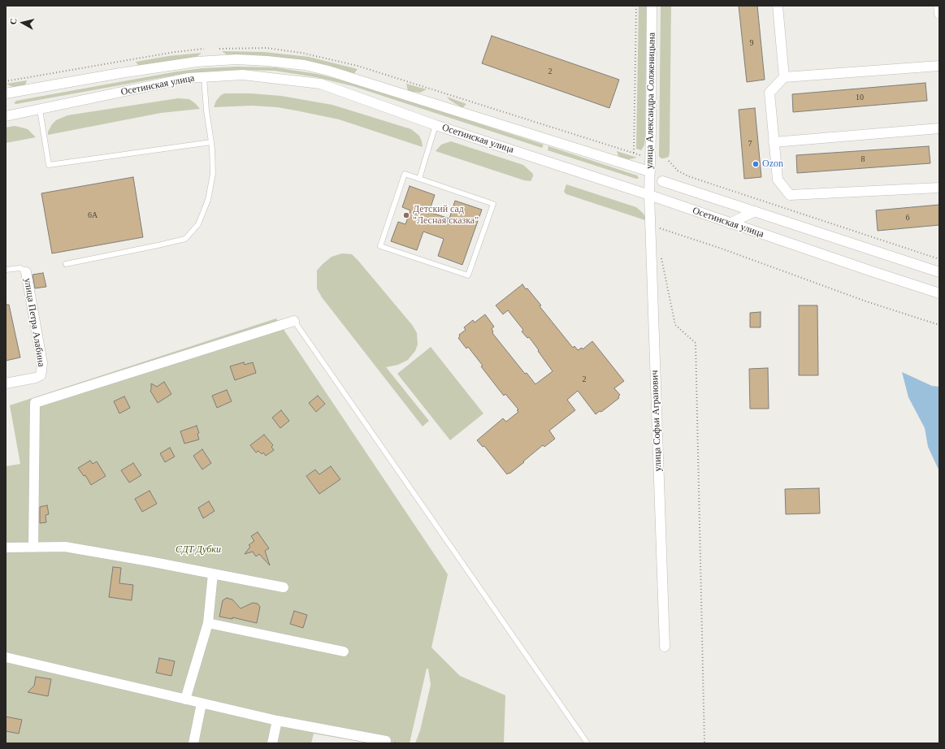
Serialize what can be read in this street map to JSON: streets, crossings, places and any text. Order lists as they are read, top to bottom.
{
  "streets": {
    "street": [
      "Осетинская улица",
      "улица Александра Солженицына",
      "улица Петра Алабина",
      "улица Софьи Агранович"
    ]
  },
  "crossings": [
    ["Осетинская улица", "улица Александра Солженицына"],
    ["Осетинская улица", "улица Софьи Агранович"],
    ["улица Александра Солженицына", "улица Софьи Агранович"]
  ],
  "parks": ["СДТ Дубки"],
  "places": ["Ozon", "Детский сад \"Лесная сказка\""],
  "house_numbers": [
    "9",
    "2",
    "10",
    "7",
    "8",
    "6А",
    "6",
    "2"
  ],
  "north": "left"
}
